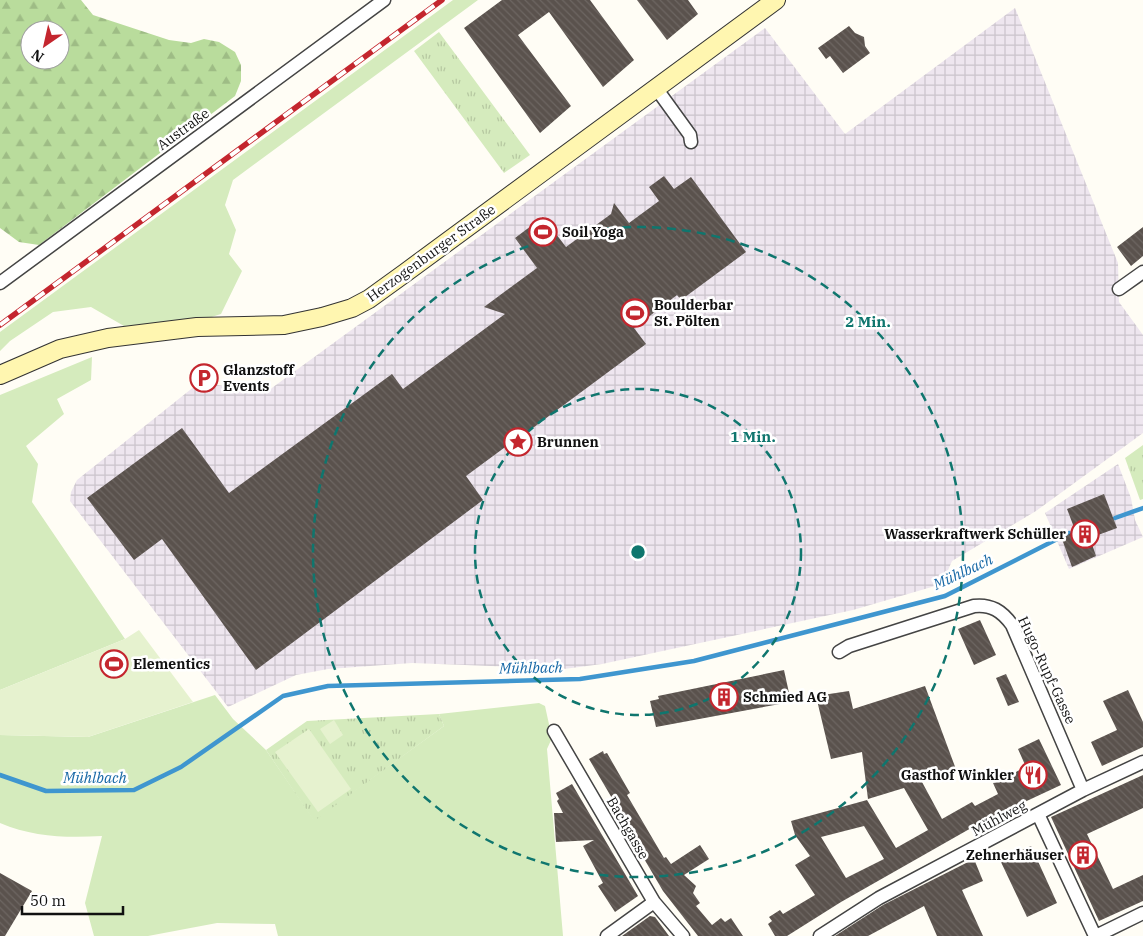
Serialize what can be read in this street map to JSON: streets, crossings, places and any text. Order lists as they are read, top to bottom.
{
  "streets": {
    "street": [
      "Austraße",
      "Herzogenburger Straße",
      "Hugo-Rupf-Gasse",
      "Mühlweg",
      "Bachgasse"
    ]
  },
  "crossings": [
    ["Hugo-Rupf-Gasse", "Mühlweg"]
  ],
  "water": ["Mühlbach"],
  "places": {
    "sports": ["Soil Yoga", "Boulderbar St. Pölten", "Elementics"],
    "parking": ["Glanzstoff Events"],
    "place": ["Brunnen"],
    "building": ["Wasserkraftwerk Schüller", "Schmied AG", "Zehnerhäuser"],
    "restaurant": ["Gasthof Winkler"]
  },
  "scale_bar": "50 m",
  "north": "bottom left",
  "rings": ["2 Min.", "1 Min."]
}
